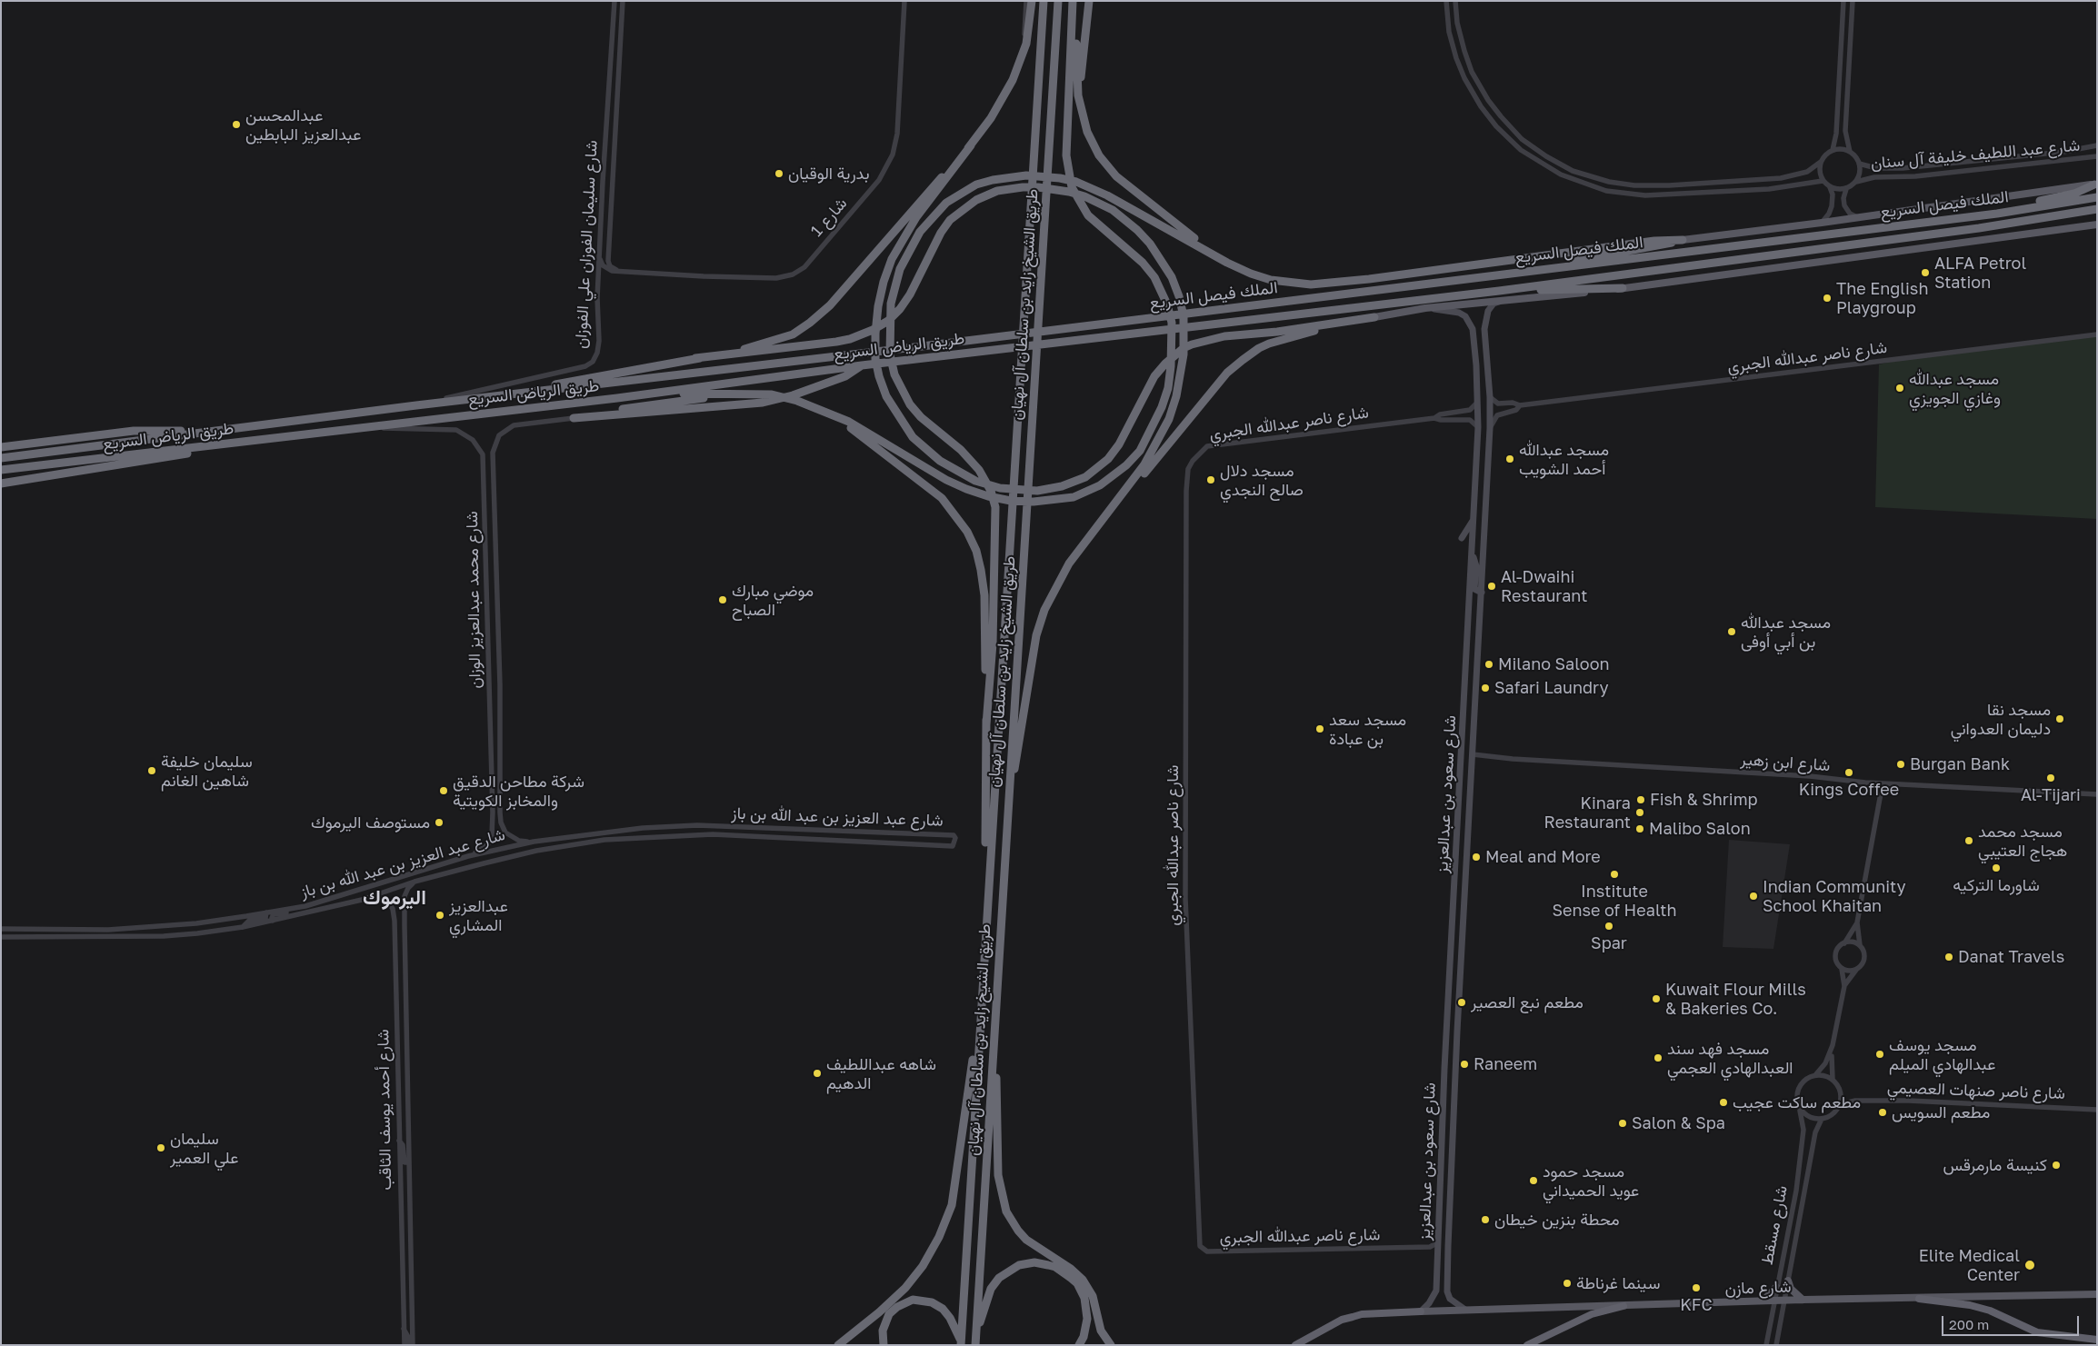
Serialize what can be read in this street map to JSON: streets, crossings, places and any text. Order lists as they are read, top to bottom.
{
  "streets": {
    "highway": ["الملك فيصل السريع", "طريق الشيخ زايد بن سلطان آل نهيان", "طريق الرياض السريع"],
    "main road": ["شارع سعود بن عبدالعزيز", "شارع مازن"],
    "street": [
      "شارع عبد اللطيف خليفة آل سنان",
      "شارع 1",
      "شارع سليمان الفوزان علي الفوزان",
      "شارع ناصر عبدالله الجبري",
      "شارع محمد عبدالعزيز الوزان",
      "شارع ابن زهير",
      "شارع عبد العزيز بن عبد الله بن باز",
      "شارع ناصر صنهات العصيمي",
      "شارع أحمد يوسف الثاقب",
      "شارع مسقط"
    ]
  },
  "crossings": [
    ["الملك فيصل السريع", "طريق الرياض السريع"],
    ["شارع سليمان الفوزان علي الفوزان", "طريق الرياض السريع"],
    ["طريق الرياض السريع", "شارع محمد عبدالعزيز الوزان"],
    ["شارع ناصر عبدالله الجبري", "شارع سعود بن عبدالعزيز"],
    ["شارع محمد عبدالعزيز الوزان", "شارع عبد العزيز بن عبد الله بن باز"],
    ["شارع ابن زهير", "شارع سعود بن عبدالعزيز"],
    ["شارع عبد العزيز بن عبد الله بن باز", "شارع أحمد يوسف الثاقب"],
    ["شارع ناصر صنهات العصيمي", "شارع مسقط"],
    ["شارع مسقط", "شارع مازن"]
  ],
  "districts": ["اليرموك"],
  "places": [
    "عبدالمحسن عبدالعزيز البابطين",
    "بدرية الوقيان",
    "ALFA Petrol Station",
    "The English Playgroup",
    "مسجد عبدالله وغازي الجويزي",
    "مسجد عبدالله أحمد الشويب",
    "مسجد دلال صالح النجدي",
    "Al-Dwaihi Restaurant",
    "موضي مبارك الصباح",
    "مسجد عبدالله بن أبي أوفى",
    "Milano Saloon",
    "Safari Laundry",
    "مسجد نقا دليمان العدواني",
    "مسجد سعد بن عبادة",
    "Burgan Bank",
    "سليمان خليفة شاهين الغانم",
    "Kings Coffee",
    "Al-Tijari",
    "شركة مطاحن الدقيق والمخابز الكويتية",
    "Fish & Shrimp",
    "Kinara Restaurant",
    "مستوصف اليرموك",
    "Malibo Salon",
    "مسجد محمد هجاج العتيبي",
    "Meal and More",
    "شاورما التركيه",
    "Institute Sense of Health",
    "Indian Community School Khaitan",
    "عبدالعزيز المشاري",
    "Spar",
    "Danat Travels",
    "Kuwait Flour Mills & Bakeries Co.",
    "مطعم نبع العصير",
    "مسجد يوسف عبدالهادي الميلم",
    "مسجد فهد سند العبدالهادي العجمي",
    "Raneem",
    "شاهه عبداللطيف الدهيم",
    "مطعم ساكت عجيب",
    "مطعم السويس",
    "Salon & Spa",
    "سليمان علي العمير",
    "كنيسة مارمرقس",
    "مسجد حمود عويد الحميداني",
    "محطة بنزين خيطان",
    "Elite Medical Center",
    "سينما غرناطة",
    "KFC"
  ],
  "scale_bar": "200 m"
}
